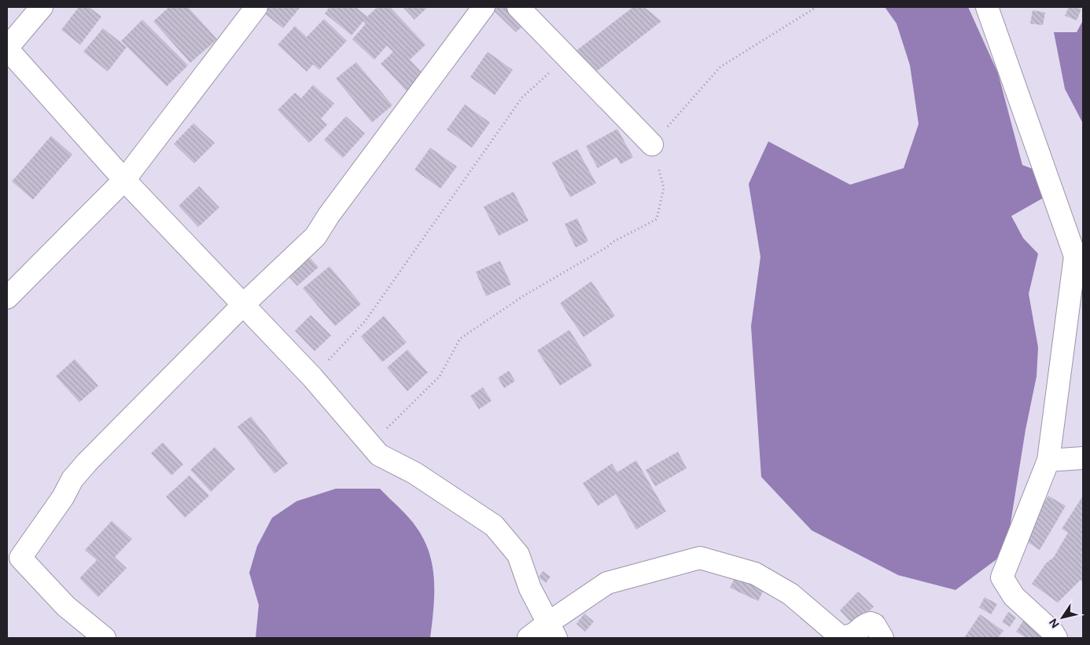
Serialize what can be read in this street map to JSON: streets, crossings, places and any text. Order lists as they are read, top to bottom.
{
  "north": "bottom left"
}
